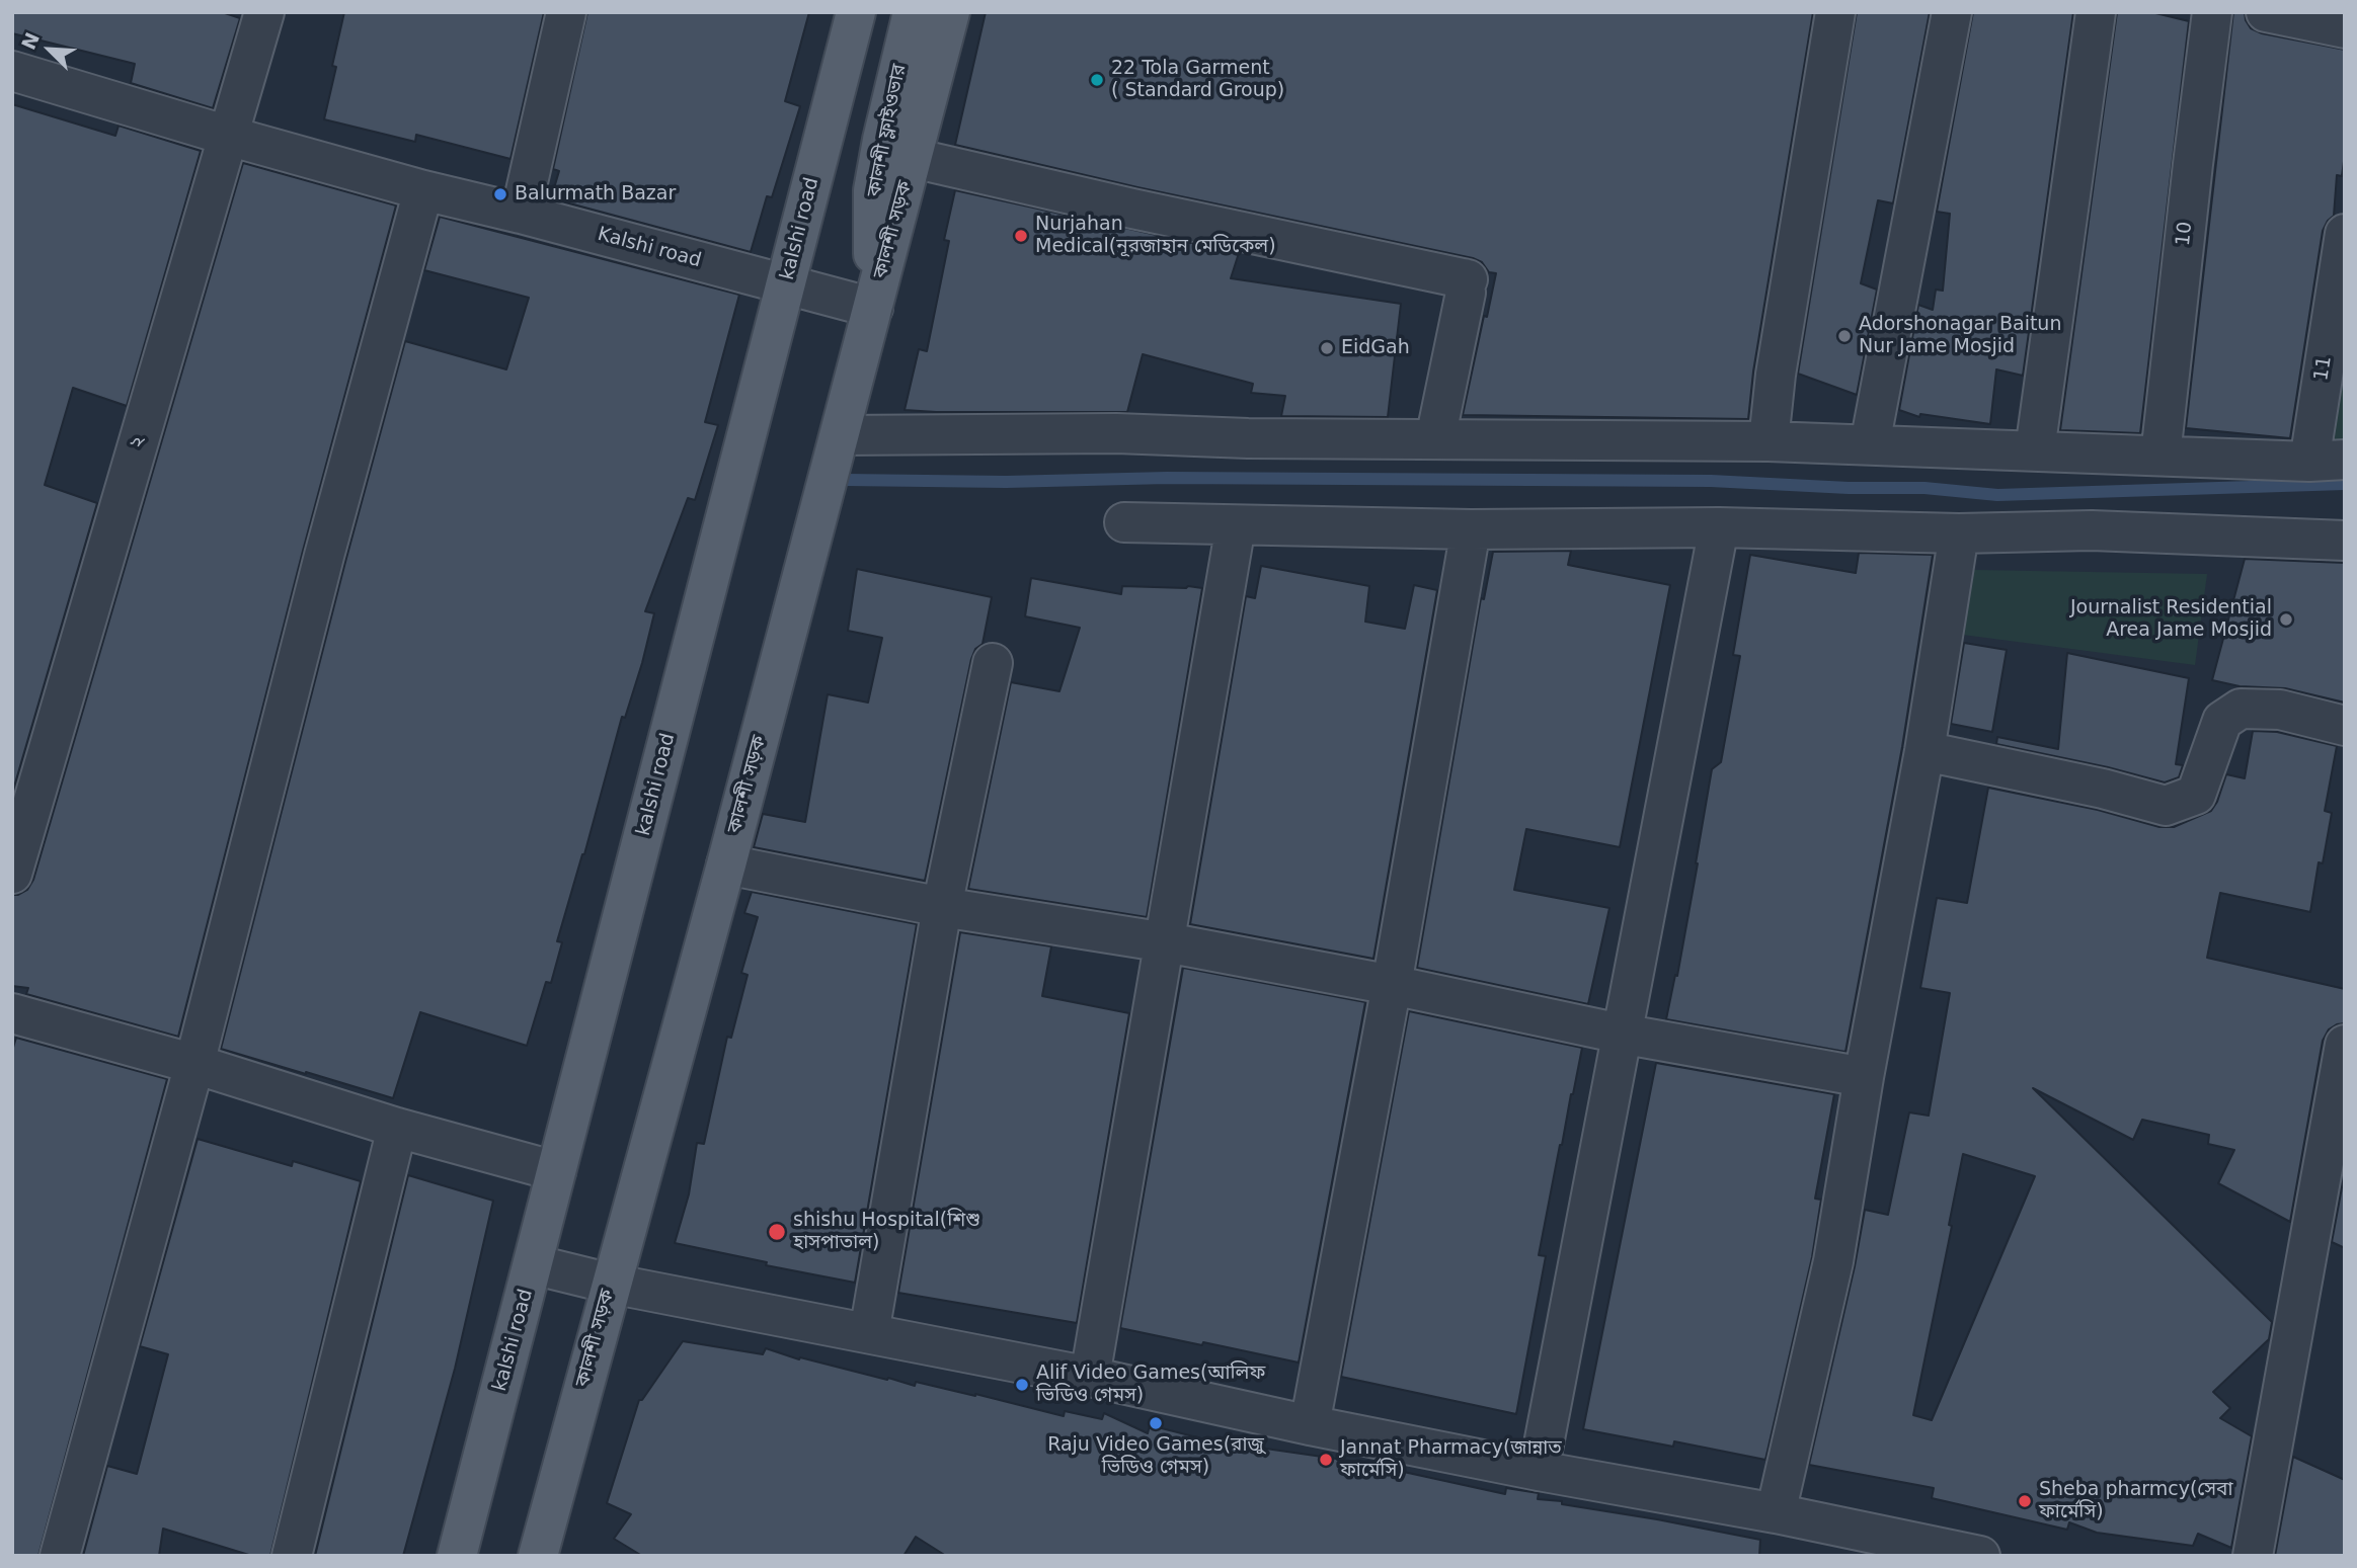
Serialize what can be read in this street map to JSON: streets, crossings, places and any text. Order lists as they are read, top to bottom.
{
  "streets": {
    "main road": ["কালশী ফ্লাইওভার", "kalshi road", "কালশী সড়ক"],
    "street": [
      "10",
      "Kalshi road",
      "11",
      "২"
    ]
  },
  "crossings": [
    ["কালশী ফ্লাইওভার", "কালশী সড়ক"],
    ["কালশী ফ্লাইওভার", "Kalshi road"],
    ["kalshi road", "Kalshi road"],
    ["কালশী সড়ক", "Kalshi road"],
    ["Kalshi road", "২"]
  ],
  "places": [
    "22 Tola Garment ( Standard Group)",
    "Balurmath Bazar",
    "Nurjahan Medical(নূরজাহান মেডিকেল)",
    "Adorshonagar Baitun Nur Jame Mosjid",
    "EidGah",
    "Journalist Residential Area Jame Mosjid",
    "shishu Hospital(শিশু হাসপাতাল)",
    "Alif Video Games(আলিফ ভিডিও গেমস)",
    "Raju Video Games(রাজু ভিডিও গেমস)",
    "Jannat Pharmacy(জান্নাত ফার্মেসি)",
    "Sheba pharmcy(সেবা ফার্মেসি)"
  ],
  "north": "top left"
}
